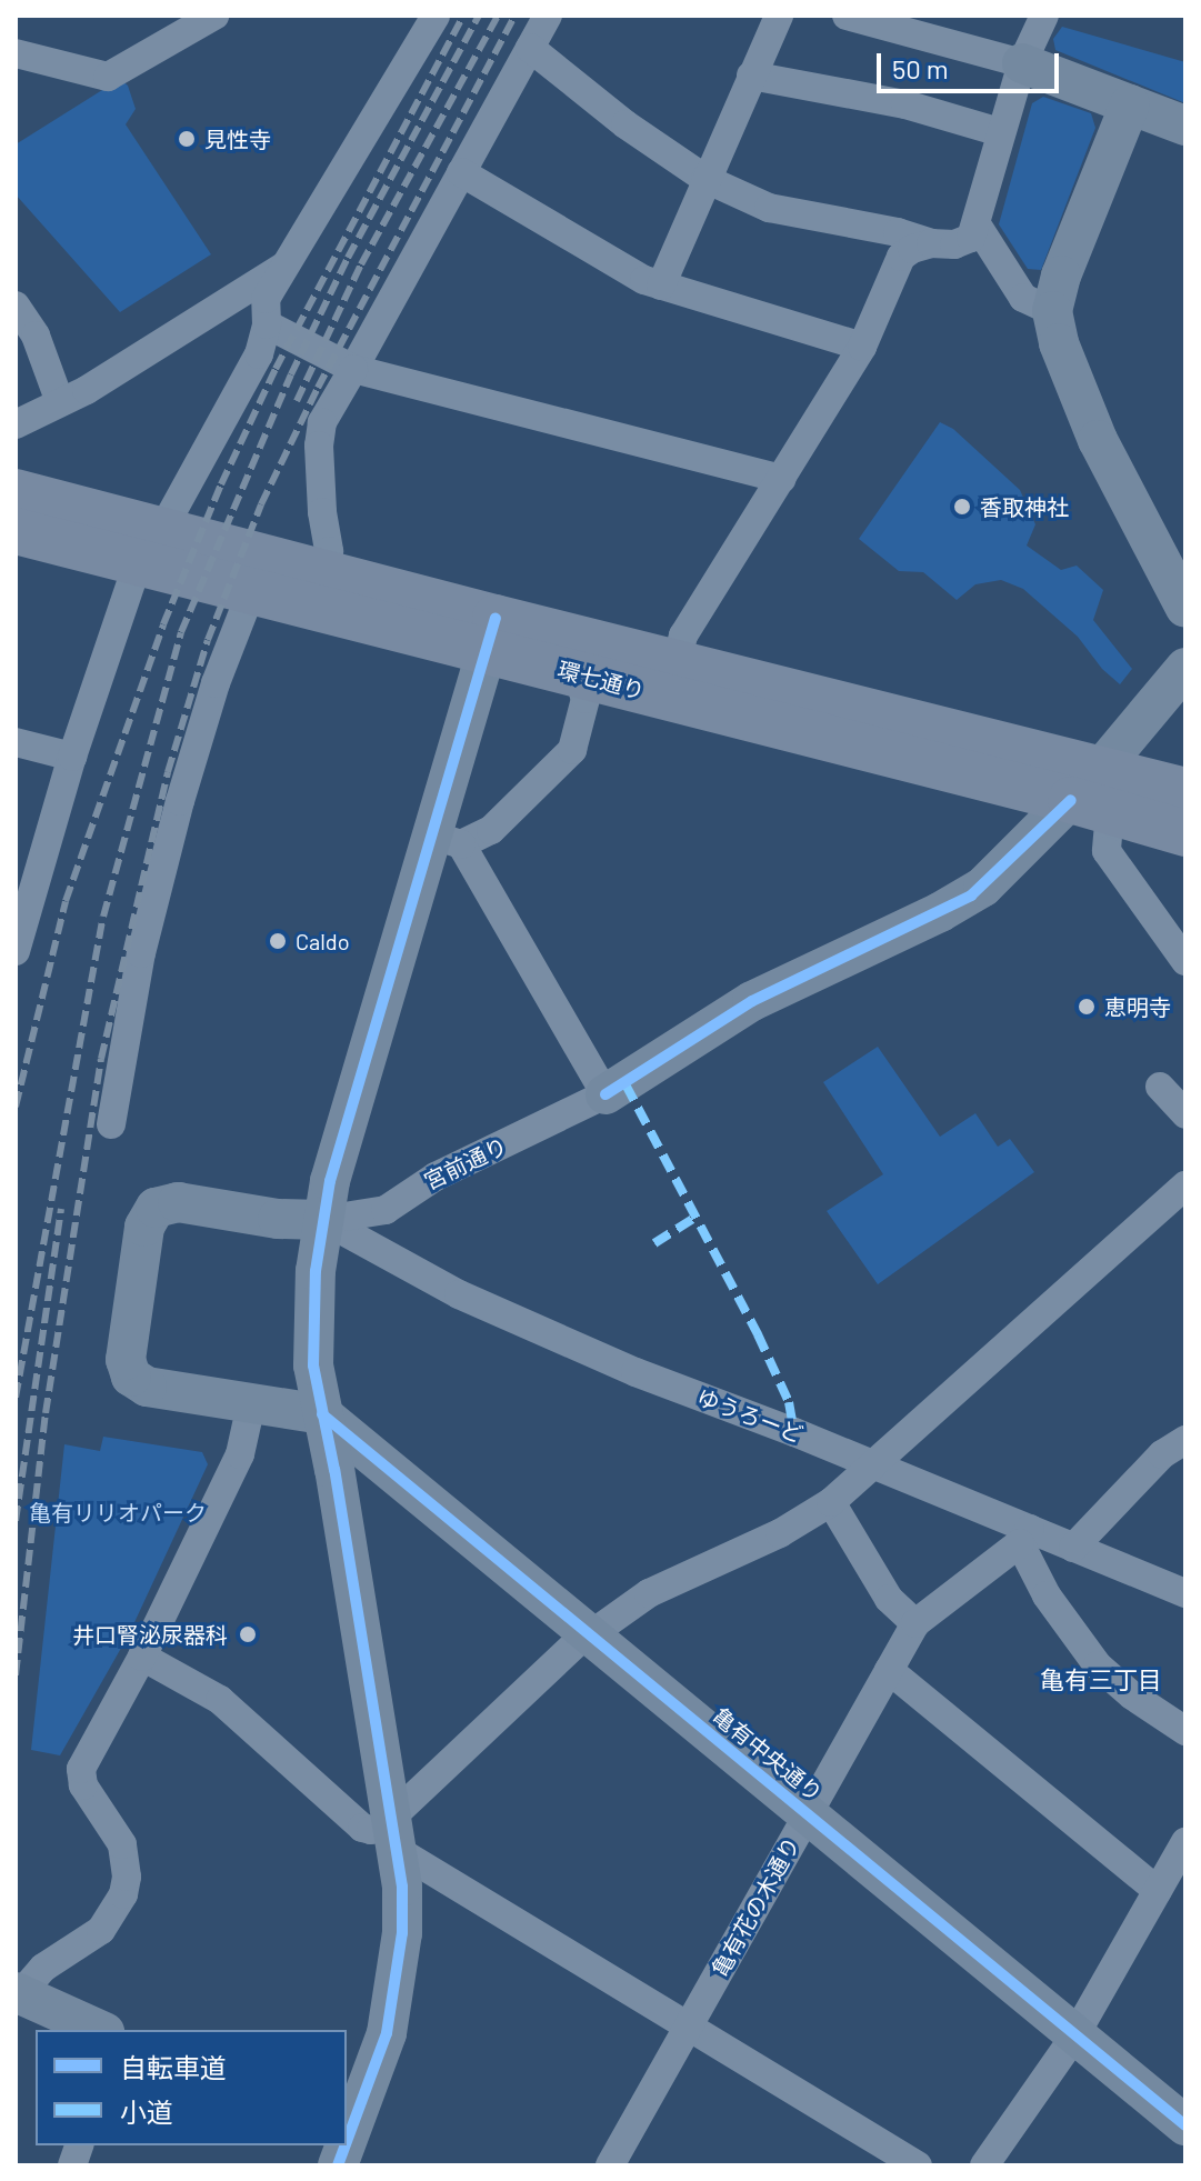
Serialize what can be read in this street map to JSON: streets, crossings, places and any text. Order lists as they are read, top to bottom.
{
  "streets": {
    "main road": ["環七通り"],
    "street": [
      "宮前通り",
      "ゆうろーど",
      "亀有中央通り",
      "亀有花の木通り"
    ]
  },
  "crossings": [
    ["宮前通り", "ゆうろーど"],
    ["ゆうろーど", "亀有花の木通り"],
    ["亀有中央通り", "亀有花の木通り"]
  ],
  "districts": ["亀有三丁目"],
  "parks": ["亀有リリオパーク"],
  "places": [
    "見性寺",
    "香取神社",
    "Caldo",
    "恵明寺",
    "井口腎泌尿器科"
  ],
  "legend": ["自転車道", "小道"],
  "scale_bar": "50 m"
}
